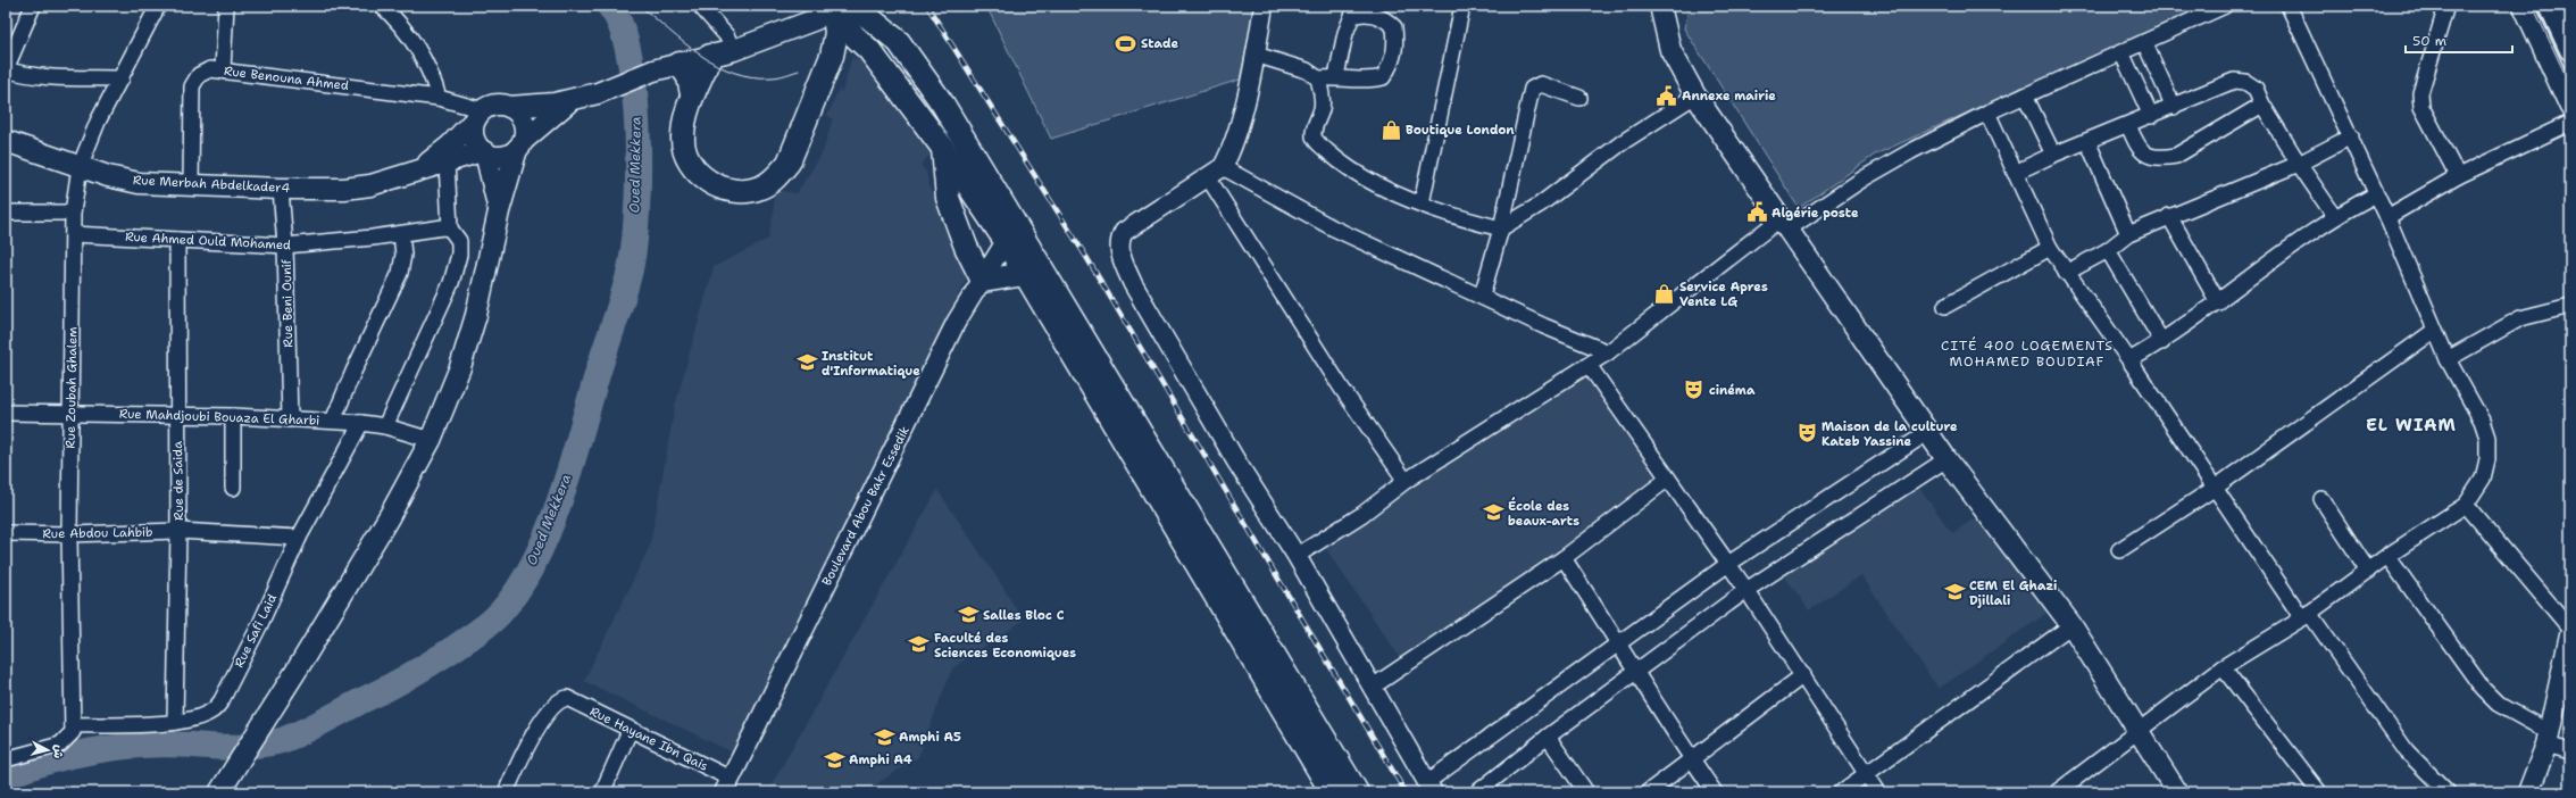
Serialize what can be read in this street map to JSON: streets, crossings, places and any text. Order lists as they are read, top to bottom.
{
  "streets": {
    "main road": ["Rue Merbah Abdelkader4"],
    "street": [
      "Rue Benouna Ahmed",
      "Rue Ahmed Ould Mohamed",
      "Rue Beni Ounif",
      "Rue Zoubah Ghalem",
      "Rue Mahdjoubi Bouaza El Gharbi",
      "Rue de Saida",
      "Boulevard Abou Bakr Essedik",
      "Rue Abdou Lahbib",
      "Rue Safi Laid",
      "Rue Hayane Ibn Qais"
    ]
  },
  "crossings": [
    ["Rue Benouna Ahmed", "Rue Merbah Abdelkader4"],
    ["Rue Merbah Abdelkader4", "Rue Beni Ounif"],
    ["Rue Merbah Abdelkader4", "Rue Zoubah Ghalem"],
    ["Rue Ahmed Ould Mohamed", "Rue Beni Ounif"],
    ["Rue Ahmed Ould Mohamed", "Rue Zoubah Ghalem"],
    ["Rue Ahmed Ould Mohamed", "Rue de Saida"],
    ["Rue Beni Ounif", "Rue Mahdjoubi Bouaza El Gharbi"],
    ["Rue Zoubah Ghalem", "Rue Mahdjoubi Bouaza El Gharbi"],
    ["Rue Zoubah Ghalem", "Rue Abdou Lahbib"],
    ["Rue Zoubah Ghalem", "Rue Safi Laid"],
    ["Rue Mahdjoubi Bouaza El Gharbi", "Rue de Saida"],
    ["Rue Mahdjoubi Bouaza El Gharbi", "Rue Safi Laid"],
    ["Rue de Saida", "Rue Abdou Lahbib"],
    ["Rue de Saida", "Rue Safi Laid"],
    ["Boulevard Abou Bakr Essedik", "Rue Hayane Ibn Qais"],
    ["Rue Abdou Lahbib", "Rue Safi Laid"]
  ],
  "districts": ["CITÉ 400 LOGEMENTS MOHAMED BOUDIAF", "EL WIAM"],
  "water": ["Oued Mekkera"],
  "places": {
    "sports": ["Stade"],
    "public building": ["Annexe mairie", "Algérie poste"],
    "shop": ["Boutique London", "Service Apres Vente LG"],
    "school or university": [
      "Institut d'Informatique",
      "École des beaux-arts",
      "CEM El Ghazi Djillali",
      "Salles Bloc C",
      "Faculté des Sciences Economiques",
      "Amphi A5",
      "Amphi A4"
    ],
    "theatre": ["cinéma", "Maison de la culture Kateb Yassine"]
  },
  "scale_bar": "50 m",
  "north": "right"
}
